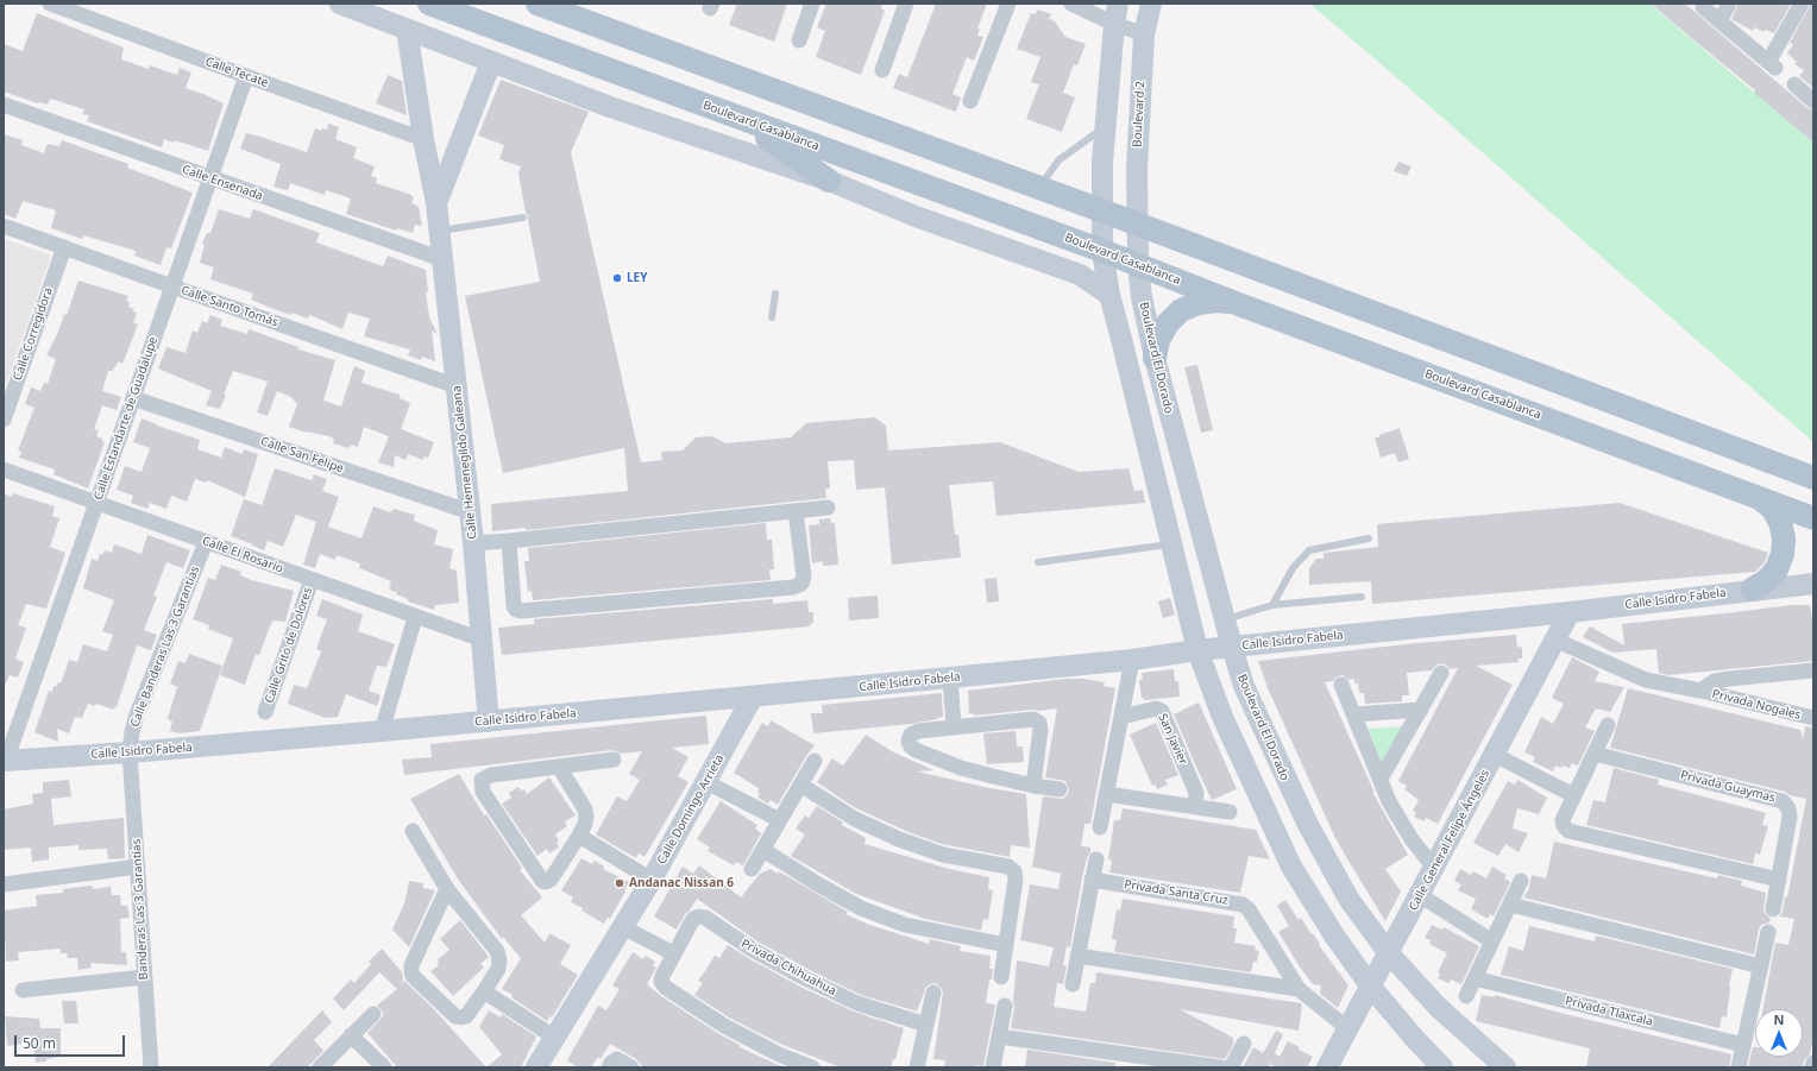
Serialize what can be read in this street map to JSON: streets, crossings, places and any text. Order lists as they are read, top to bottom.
{
  "streets": {
    "main road": ["Boulevard Casablanca"],
    "street": [
      "Calle Tecate",
      "Boulevard 2",
      "Calle Ensenada",
      "Calle Santo Tomás",
      "Calle Corregidora",
      "Boulevard El Dorado",
      "Calle Estandarte de Guadalupe",
      "Calle San Felipe",
      "Calle Hemenegildo Galeana",
      "Calle El Rosario",
      "Calle Isidro Fabela",
      "Calle Grito de Dolores",
      "Calle Banderas Las 3 Garantías",
      "Privada Nogales",
      "San Javier",
      "Privada Guaymas",
      "Calle Domingo Arrieta",
      "Calle General Felipe Ángeles",
      "Privada Santa Cruz",
      "Banderas Las 3 Garantías",
      "Privada Chihuahua",
      "Privada Tlaxcala"
    ]
  },
  "crossings": [
    ["Calle Tecate", "Calle Estandarte de Guadalupe"],
    ["Calle Tecate", "Calle Hemenegildo Galeana"],
    ["Boulevard 2", "Boulevard Casablanca"],
    ["Boulevard 2", "Boulevard El Dorado"],
    ["Boulevard Casablanca", "Boulevard El Dorado"],
    ["Calle Ensenada", "Calle Estandarte de Guadalupe"],
    ["Calle Ensenada", "Calle Hemenegildo Galeana"],
    ["Calle Santo Tomás", "Calle Corregidora"],
    ["Calle Santo Tomás", "Calle Estandarte de Guadalupe"],
    ["Calle Santo Tomás", "Calle Hemenegildo Galeana"],
    ["Boulevard El Dorado", "Calle Isidro Fabela"],
    ["Boulevard El Dorado", "Calle General Felipe Ángeles"],
    ["Calle Estandarte de Guadalupe", "Calle San Felipe"],
    ["Calle Estandarte de Guadalupe", "Calle El Rosario"],
    ["Calle Estandarte de Guadalupe", "Calle Isidro Fabela"],
    ["Calle San Felipe", "Calle Hemenegildo Galeana"],
    ["Calle Hemenegildo Galeana", "Calle El Rosario"],
    ["Calle Hemenegildo Galeana", "Calle Isidro Fabela"],
    ["Calle El Rosario", "Calle Grito de Dolores"],
    ["Calle El Rosario", "Calle Banderas Las 3 Garantías"],
    ["Calle Isidro Fabela", "Calle Banderas Las 3 Garantías"],
    ["Calle Isidro Fabela", "Calle Domingo Arrieta"],
    ["Calle Isidro Fabela", "Calle General Felipe Ángeles"],
    ["Calle Isidro Fabela", "Banderas Las 3 Garantías"],
    ["Calle Banderas Las 3 Garantías", "Banderas Las 3 Garantías"],
    ["Privada Nogales", "Calle General Felipe Ángeles"],
    ["Calle General Felipe Ángeles", "Privada Santa Cruz"]
  ],
  "places": ["LEY", "Andanac Nissan 6"],
  "scale_bar": "50 m",
  "north": "top"
}
